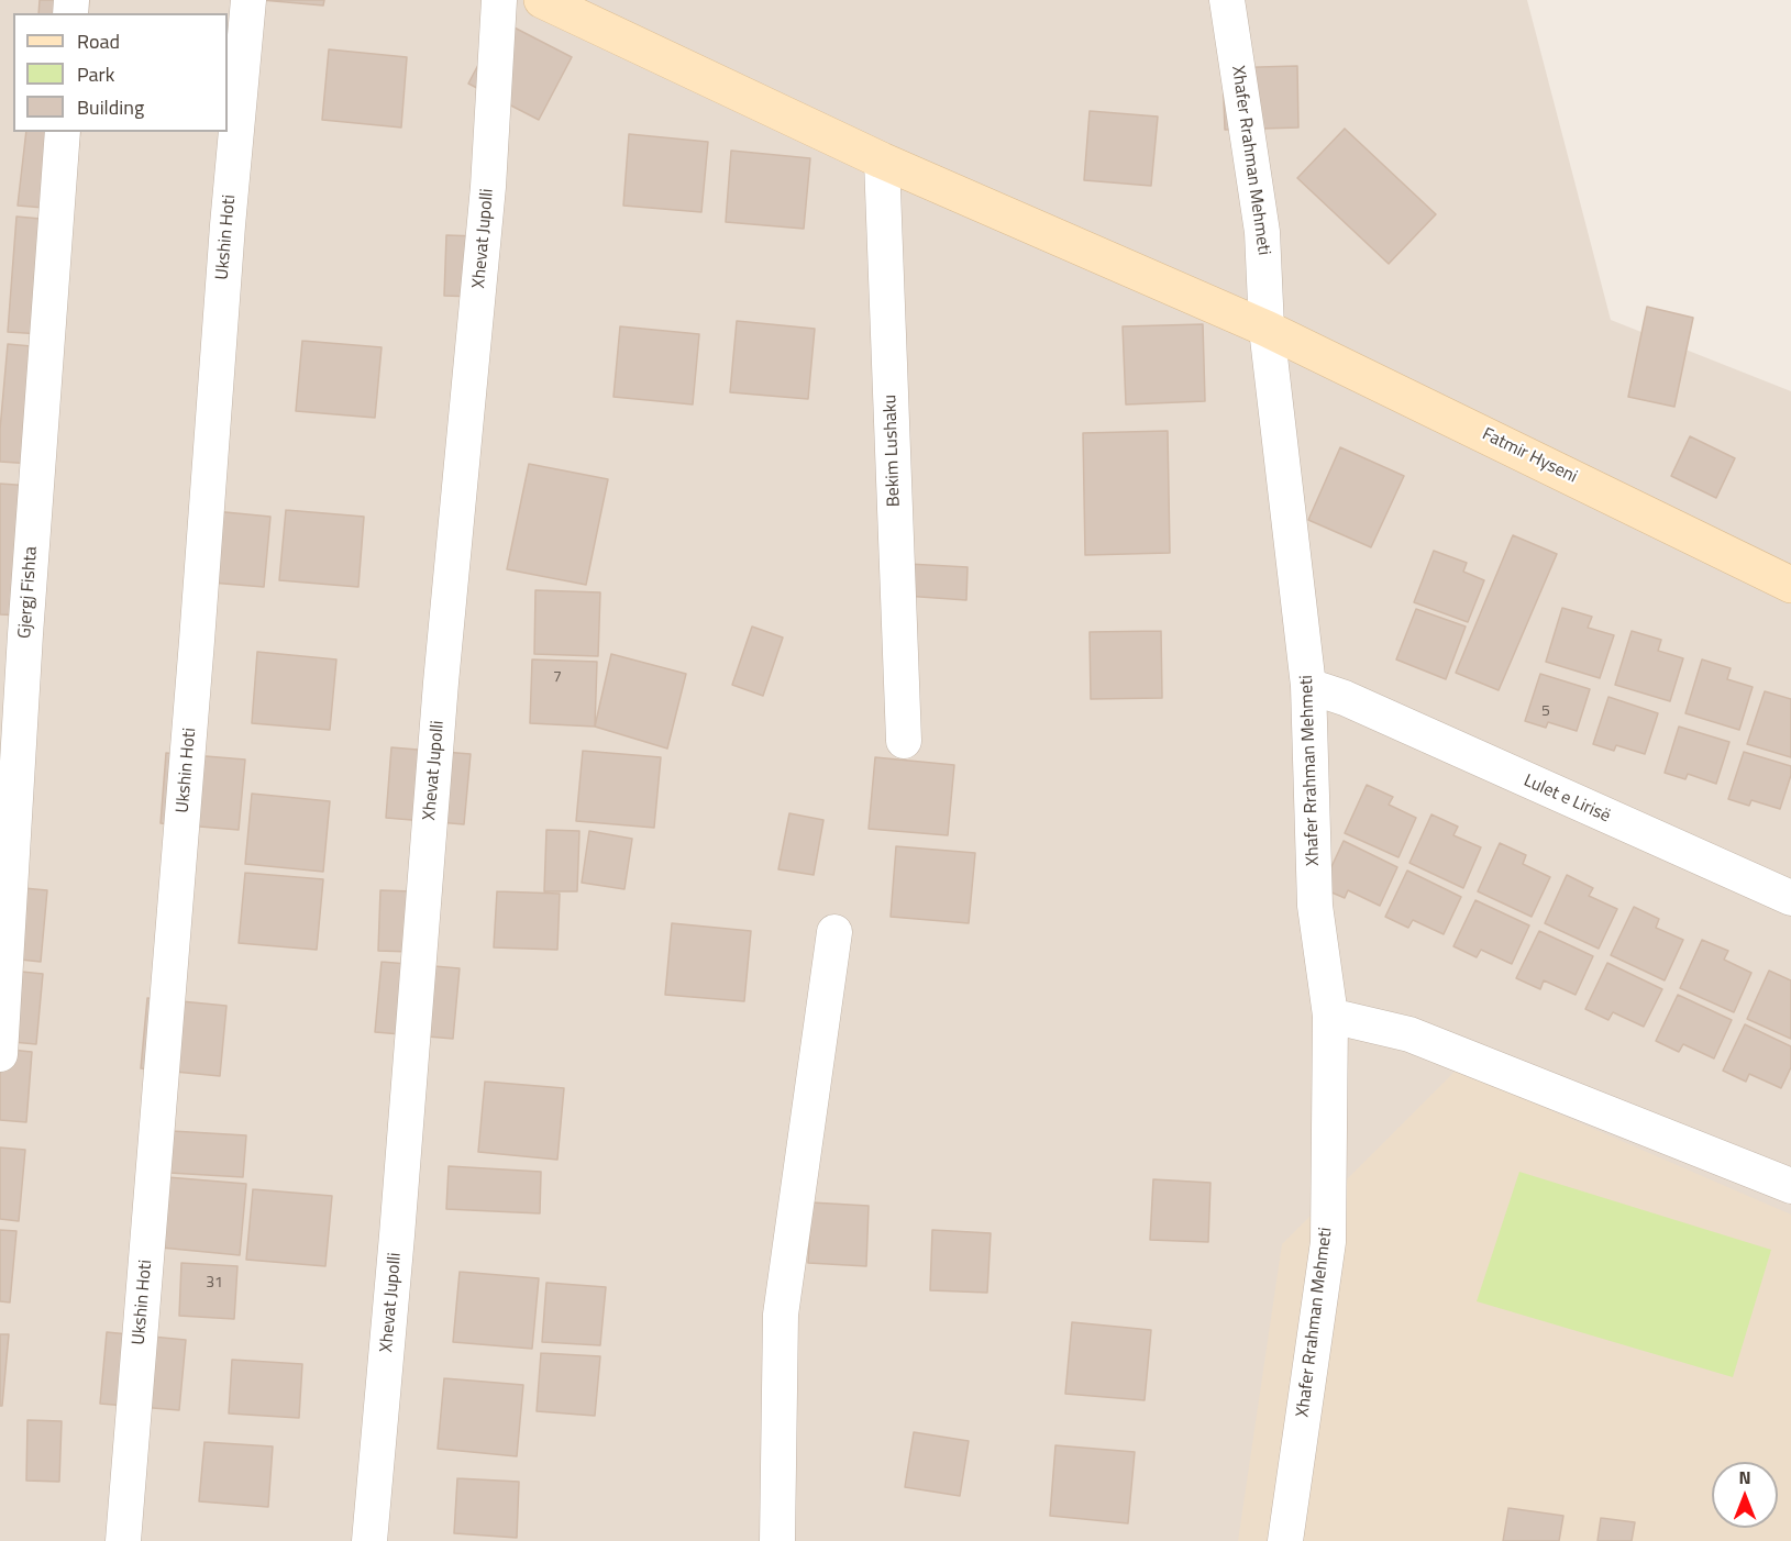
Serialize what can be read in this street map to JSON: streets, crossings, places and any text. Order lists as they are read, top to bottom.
{
  "streets": {
    "street": [
      "Xhafer Rrahman Mehmeti",
      "Ukshin Hoti",
      "Xhevat Jupolli",
      "Bekim Lushaku",
      "Fatmir Hyseni",
      "Gjergj Fishta",
      "Lulet e Lirisë"
    ]
  },
  "crossings": [
    ["Xhafer Rrahman Mehmeti", "Fatmir Hyseni"],
    ["Xhafer Rrahman Mehmeti", "Lulet e Lirisë"]
  ],
  "house_numbers": ["7", "5", "31"],
  "legend": ["Road", "Park", "Building"],
  "north": "top"
}
